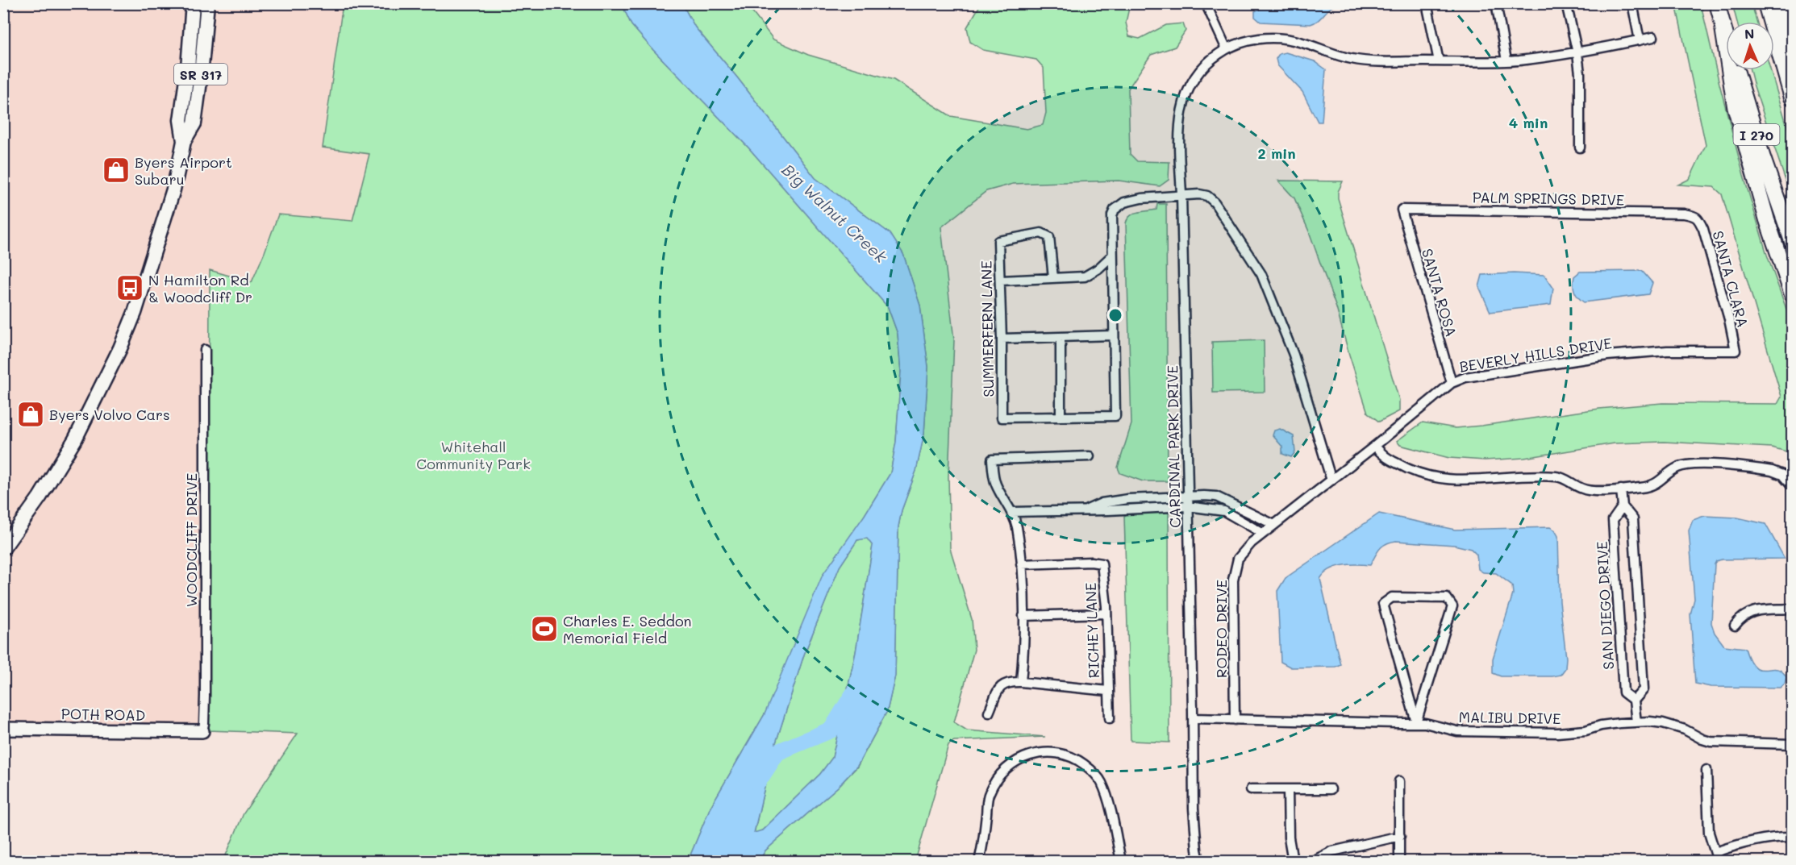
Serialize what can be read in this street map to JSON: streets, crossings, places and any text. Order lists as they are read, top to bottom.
{
  "streets": {
    "highway": ["I 270"],
    "main road": ["SR 317"],
    "street": [
      "PALM SPRINGS DRIVE",
      "SANTA CLARA",
      "SANTA ROSA",
      "SUMMERFERN LANE",
      "BEVERLY HILLS DRIVE",
      "CARDINAL PARK DRIVE",
      "WOODCLIFF DRIVE",
      "SAN DIEGO DRIVE",
      "RODEO DRIVE",
      "RICHEY LANE",
      "POTH ROAD",
      "MALIBU DRIVE"
    ]
  },
  "crossings": [
    ["PALM SPRINGS DRIVE", "SANTA CLARA"],
    ["PALM SPRINGS DRIVE", "SANTA ROSA"],
    ["SANTA CLARA", "BEVERLY HILLS DRIVE"],
    ["SANTA ROSA", "BEVERLY HILLS DRIVE"],
    ["BEVERLY HILLS DRIVE", "RODEO DRIVE"],
    ["CARDINAL PARK DRIVE", "MALIBU DRIVE"],
    ["WOODCLIFF DRIVE", "POTH ROAD"],
    ["SAN DIEGO DRIVE", "MALIBU DRIVE"],
    ["RODEO DRIVE", "MALIBU DRIVE"]
  ],
  "water": ["Big Walnut Creek"],
  "parks": ["Whitehall Community Park"],
  "places": {
    "shop": ["Byers Airport Subaru", "Byers Volvo Cars"],
    "bus stop": ["N Hamilton Rd & Woodcliff Dr"],
    "sports": ["Charles E. Seddon Memorial Field"]
  },
  "north": "top",
  "rings": ["4 min", "2 min"]
}
